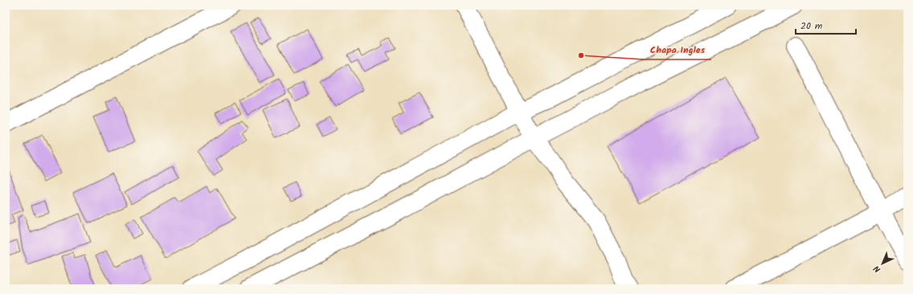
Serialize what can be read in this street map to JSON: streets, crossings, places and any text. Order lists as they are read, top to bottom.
{
  "places": ["Chapa Ingles"],
  "scale_bar": "20 m",
  "north": "bottom left"
}
